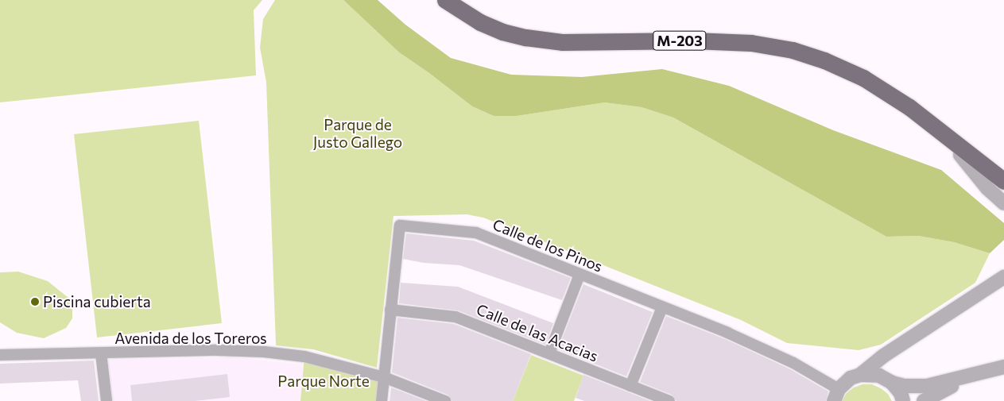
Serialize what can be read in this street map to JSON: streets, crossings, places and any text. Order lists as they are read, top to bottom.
{
  "streets": {
    "main road": ["M-203"],
    "street": ["Calle de los Pinos", "Calle de las Acacias", "Avenida de los Toreros"]
  },
  "crossings": [
    ["Calle de los Pinos", "Calle de las Acacias"],
    ["Calle de los Pinos", "Avenida de los Toreros"]
  ],
  "parks": ["Parque de Justo Gallego", "Parque Norte"],
  "places": ["Piscina cubierta"]
}
